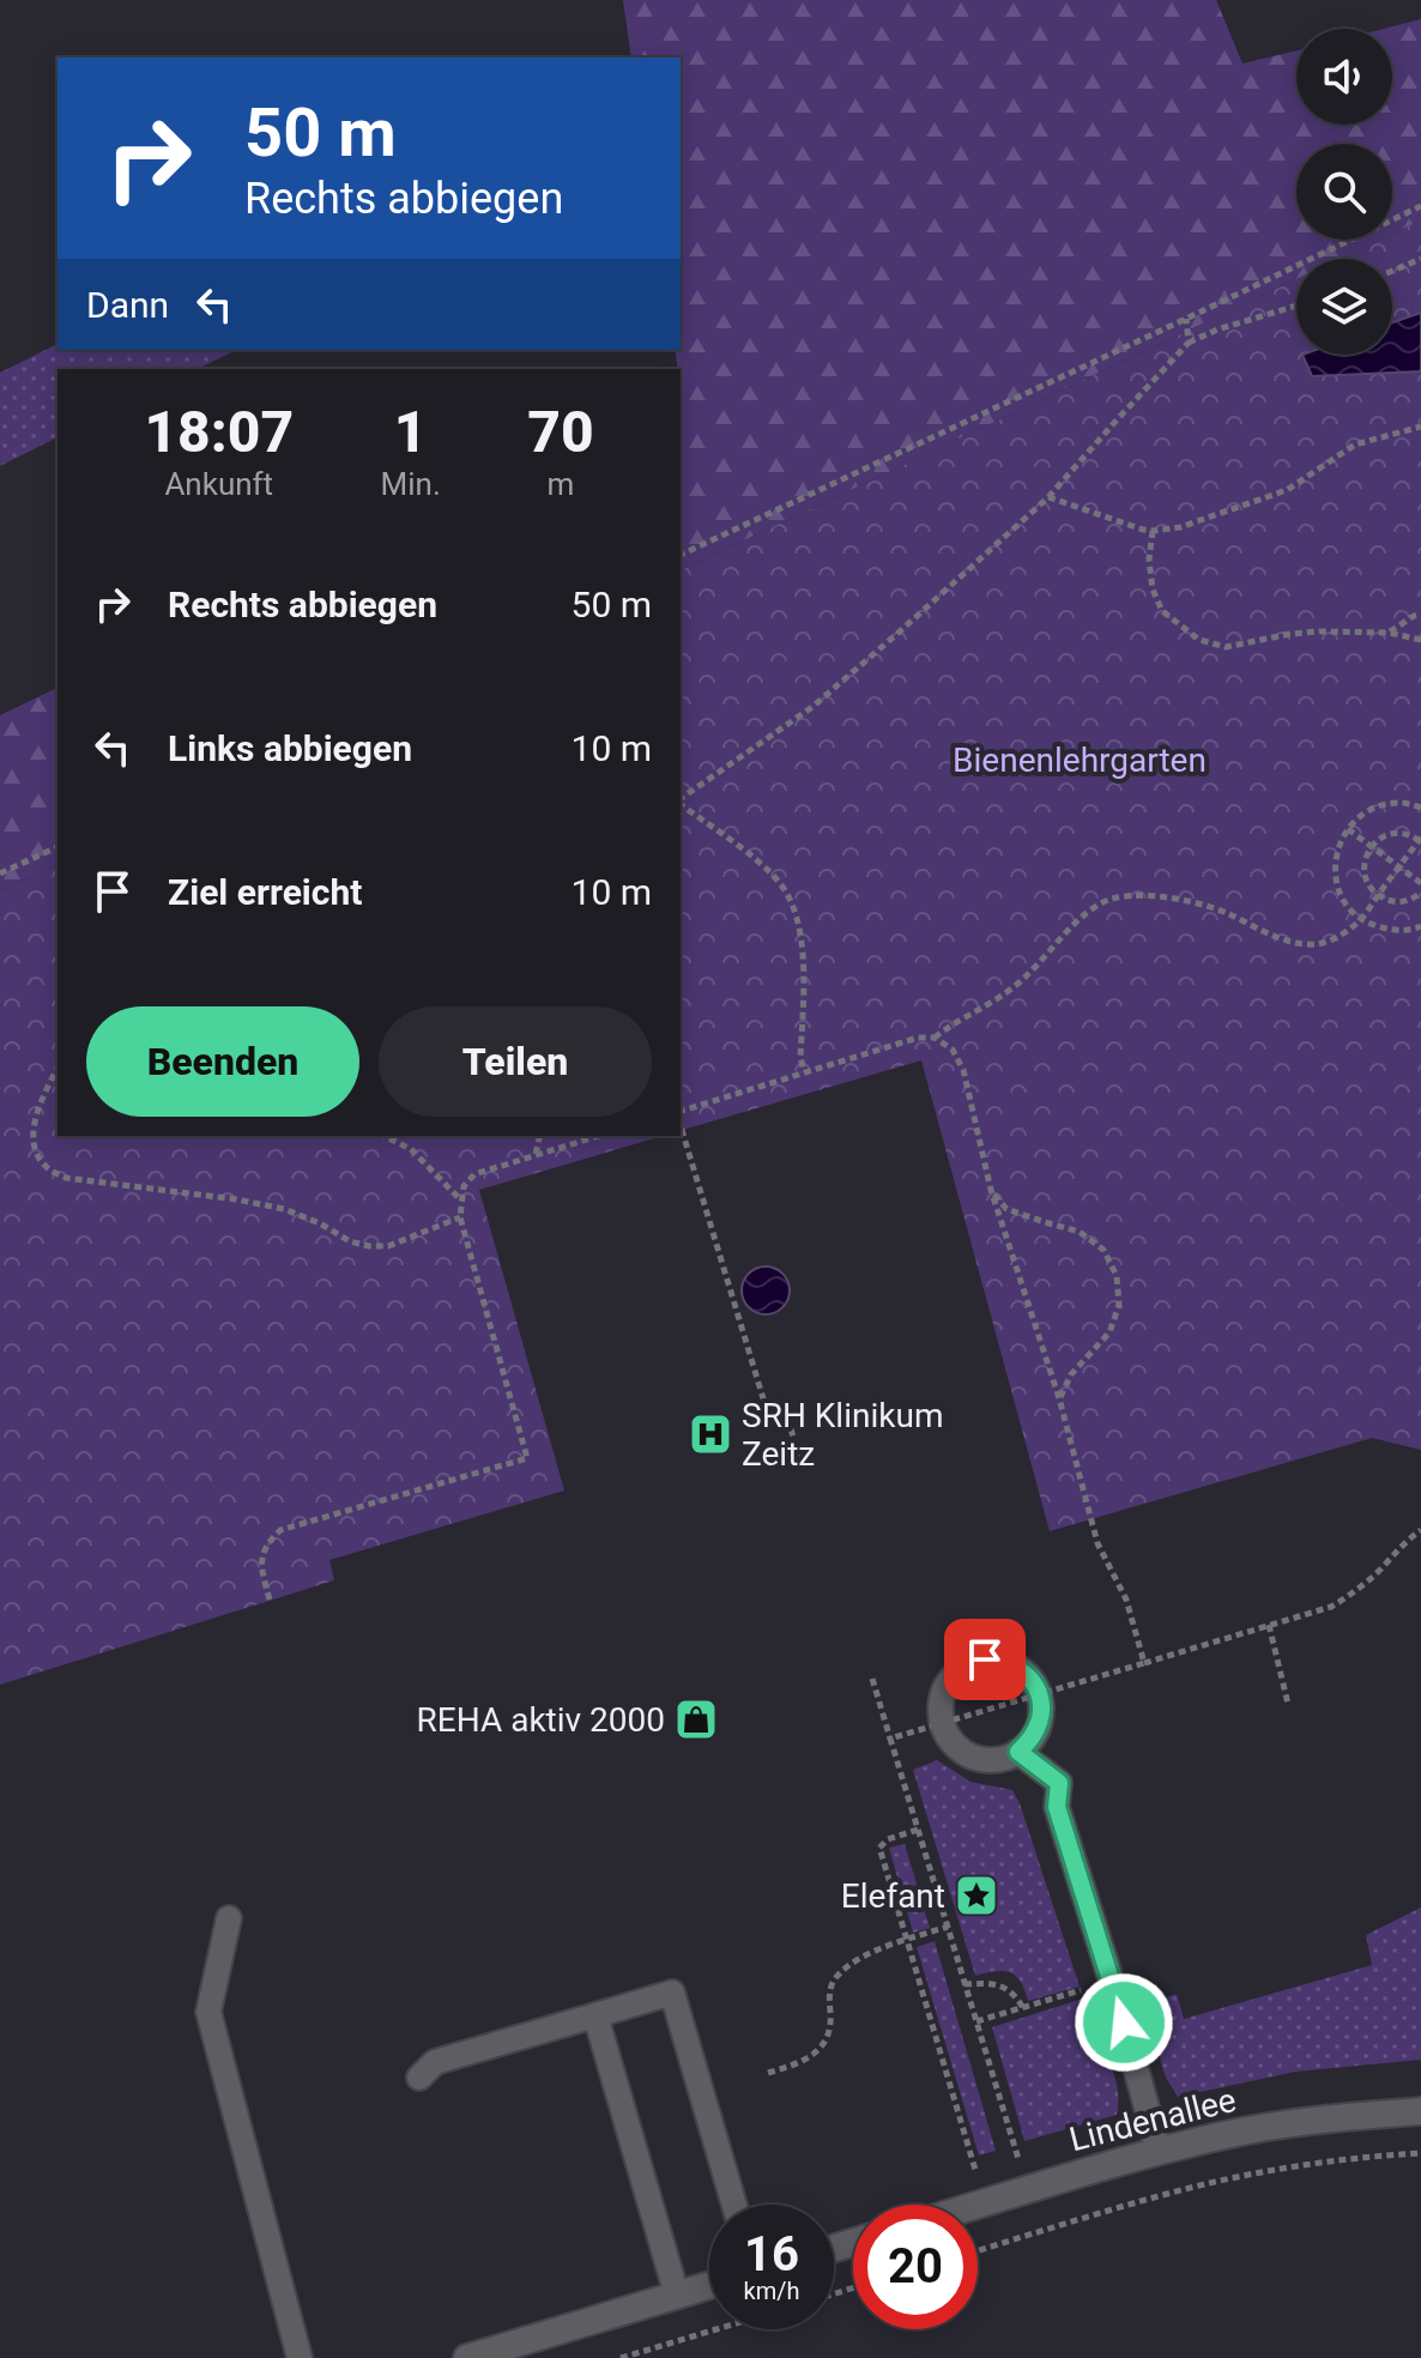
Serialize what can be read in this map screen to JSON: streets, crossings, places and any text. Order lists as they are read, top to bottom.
{
  "streets": {
    "street": ["Lindenallee"]
  },
  "parks": ["Bienenlehrgarten"],
  "places": {
    "hospital": ["SRH Klinikum Zeitz"],
    "shop": ["REHA aktiv 2000"],
    "place": ["Elefant"]
  },
  "page": {
    "turn": ["50 m", "Rechts abbiegen"],
    "then": "Dann",
    "eta": [
      "18:07",
      "Ankunft",
      "1",
      "Min.",
      "70",
      "m"
    ],
    "list": [
      {
        "name": "Rechts abbiegen",
        "value": "50 m"
      },
      {
        "name": "Links abbiegen",
        "value": "10 m"
      },
      {
        "name": "Ziel erreicht",
        "value": "10 m"
      }
    ],
    "buttons": ["Beenden", "Teilen"],
    "speed": "16 km/h",
    "limit": "20"
  }
}
